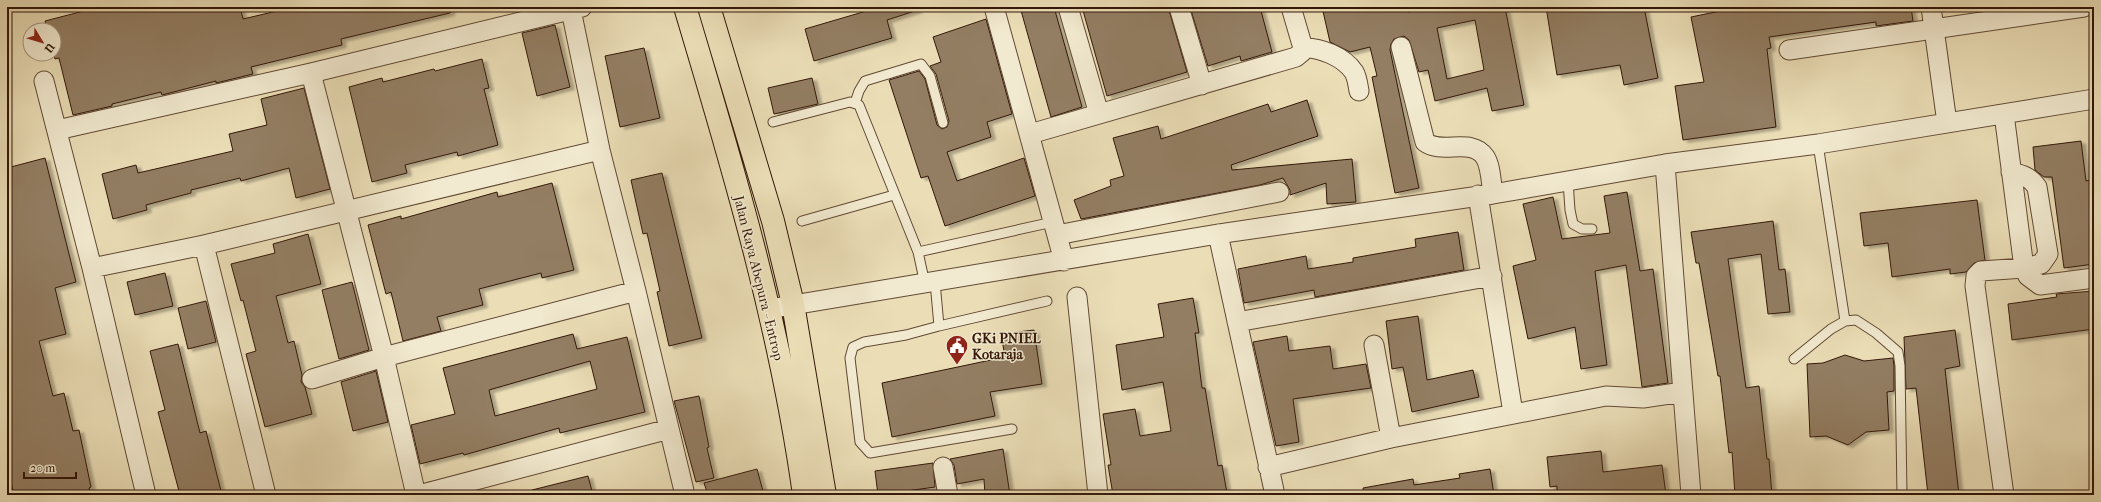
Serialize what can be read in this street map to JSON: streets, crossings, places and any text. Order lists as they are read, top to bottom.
{
  "streets": {
    "highway": ["Jalan Raya Abepura - Entrop"]
  },
  "places": {
    "public building": ["GKi PNIEL Kotaraja"]
  },
  "scale_bar": "20 m",
  "north": "bottom right"
}
